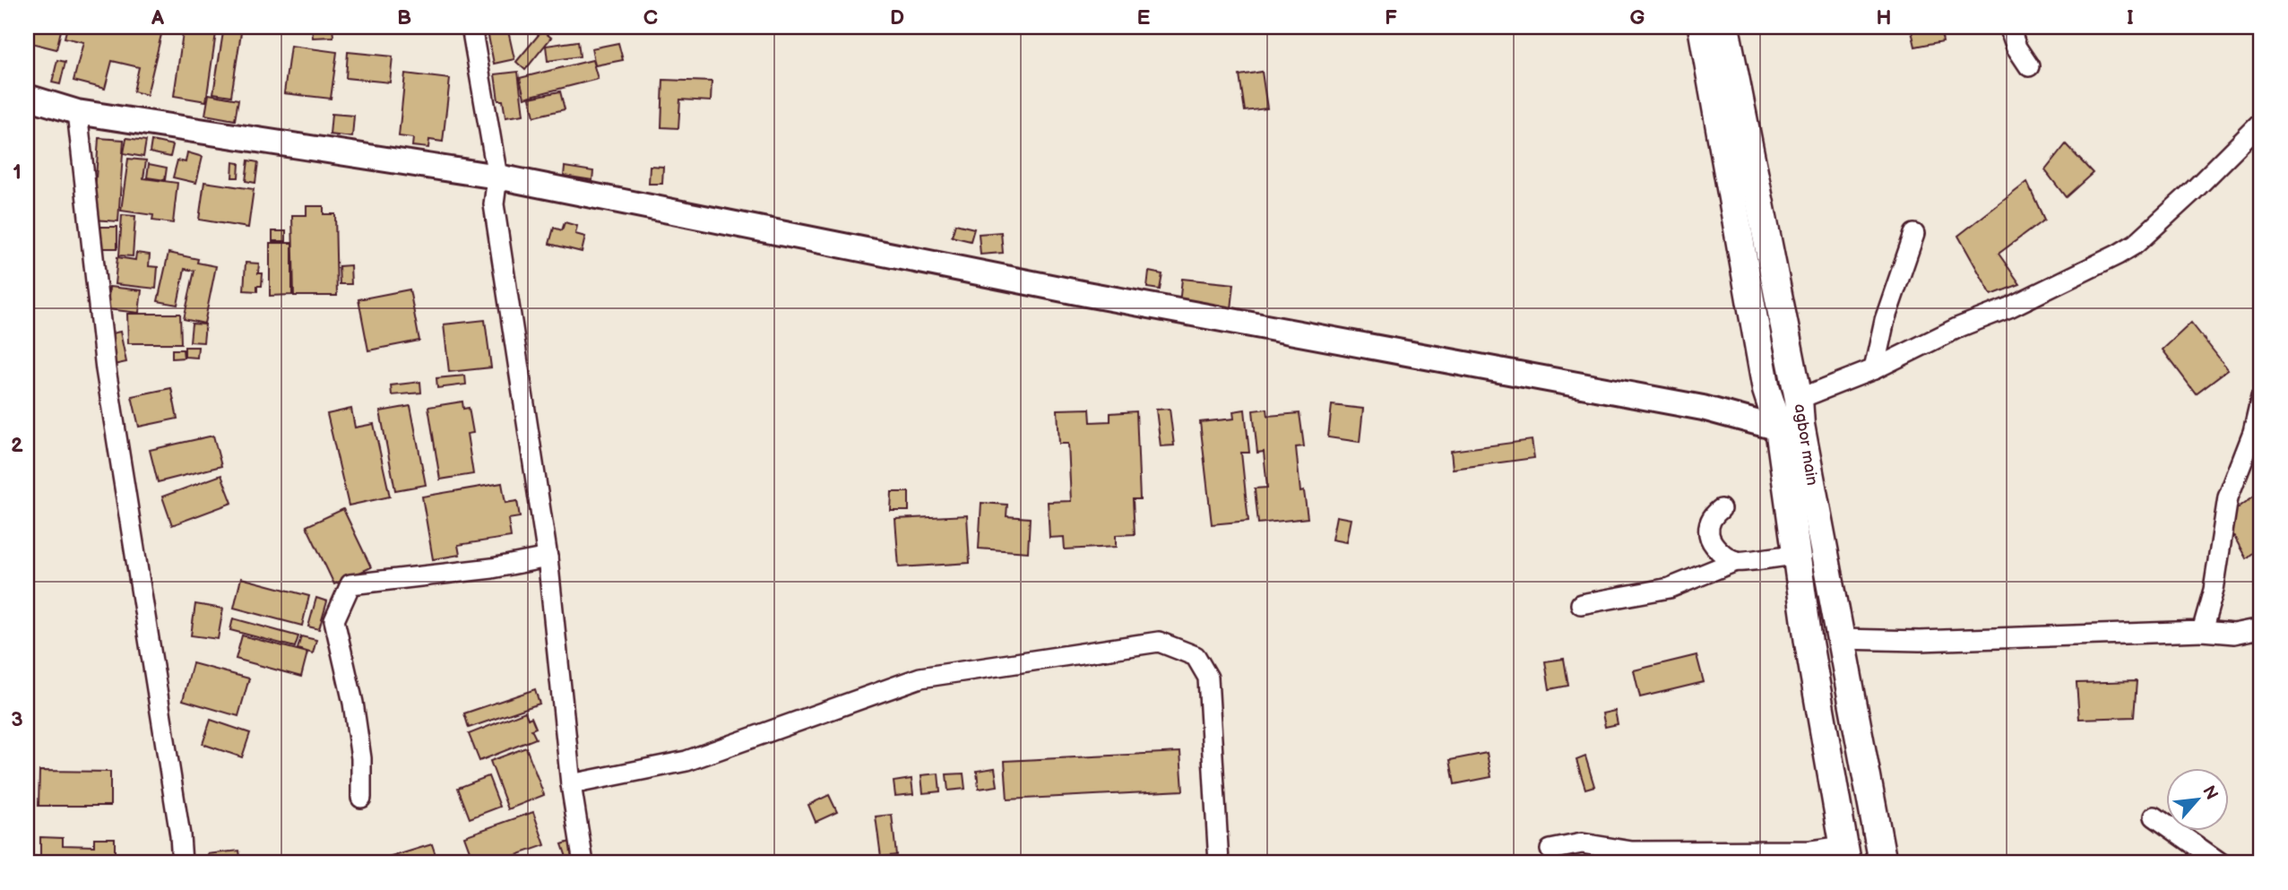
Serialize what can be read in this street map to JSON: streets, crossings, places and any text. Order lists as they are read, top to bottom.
{
  "streets": {
    "main road": ["agbor main"]
  },
  "north": "top right",
  "grid": {
    "columns": [
      "A",
      "B",
      "C",
      "D",
      "E",
      "F",
      "G",
      "H",
      "I"
    ],
    "rows": ["1", "2", "3"]
  }
}
